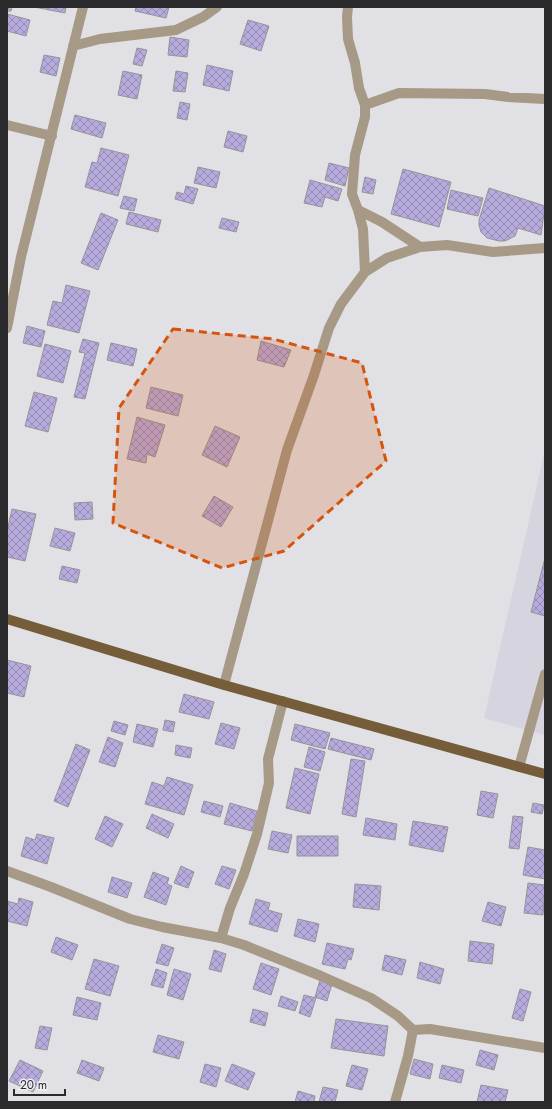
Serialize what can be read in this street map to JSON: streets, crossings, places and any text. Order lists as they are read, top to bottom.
{
  "scale_bar": "20 m"
}
